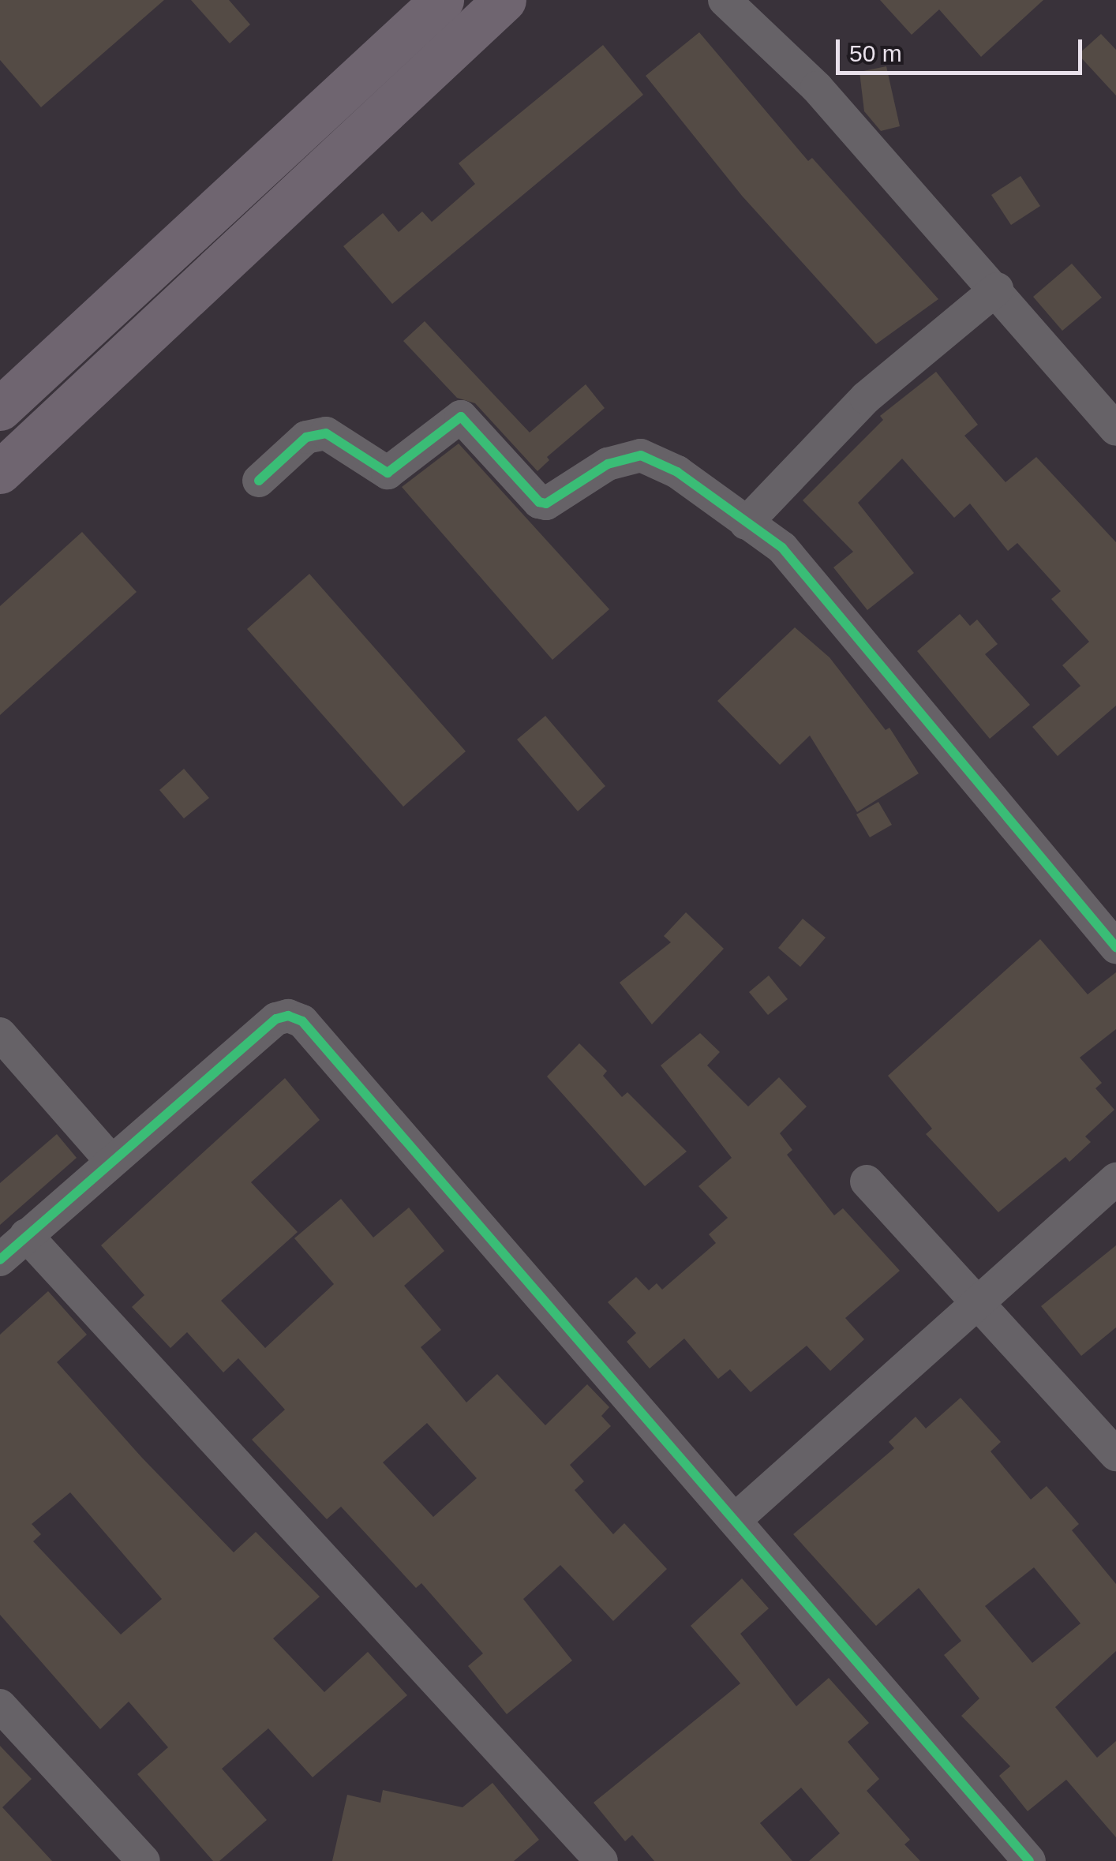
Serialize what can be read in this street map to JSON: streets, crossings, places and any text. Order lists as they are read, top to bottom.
{
  "scale_bar": "50 m"
}
